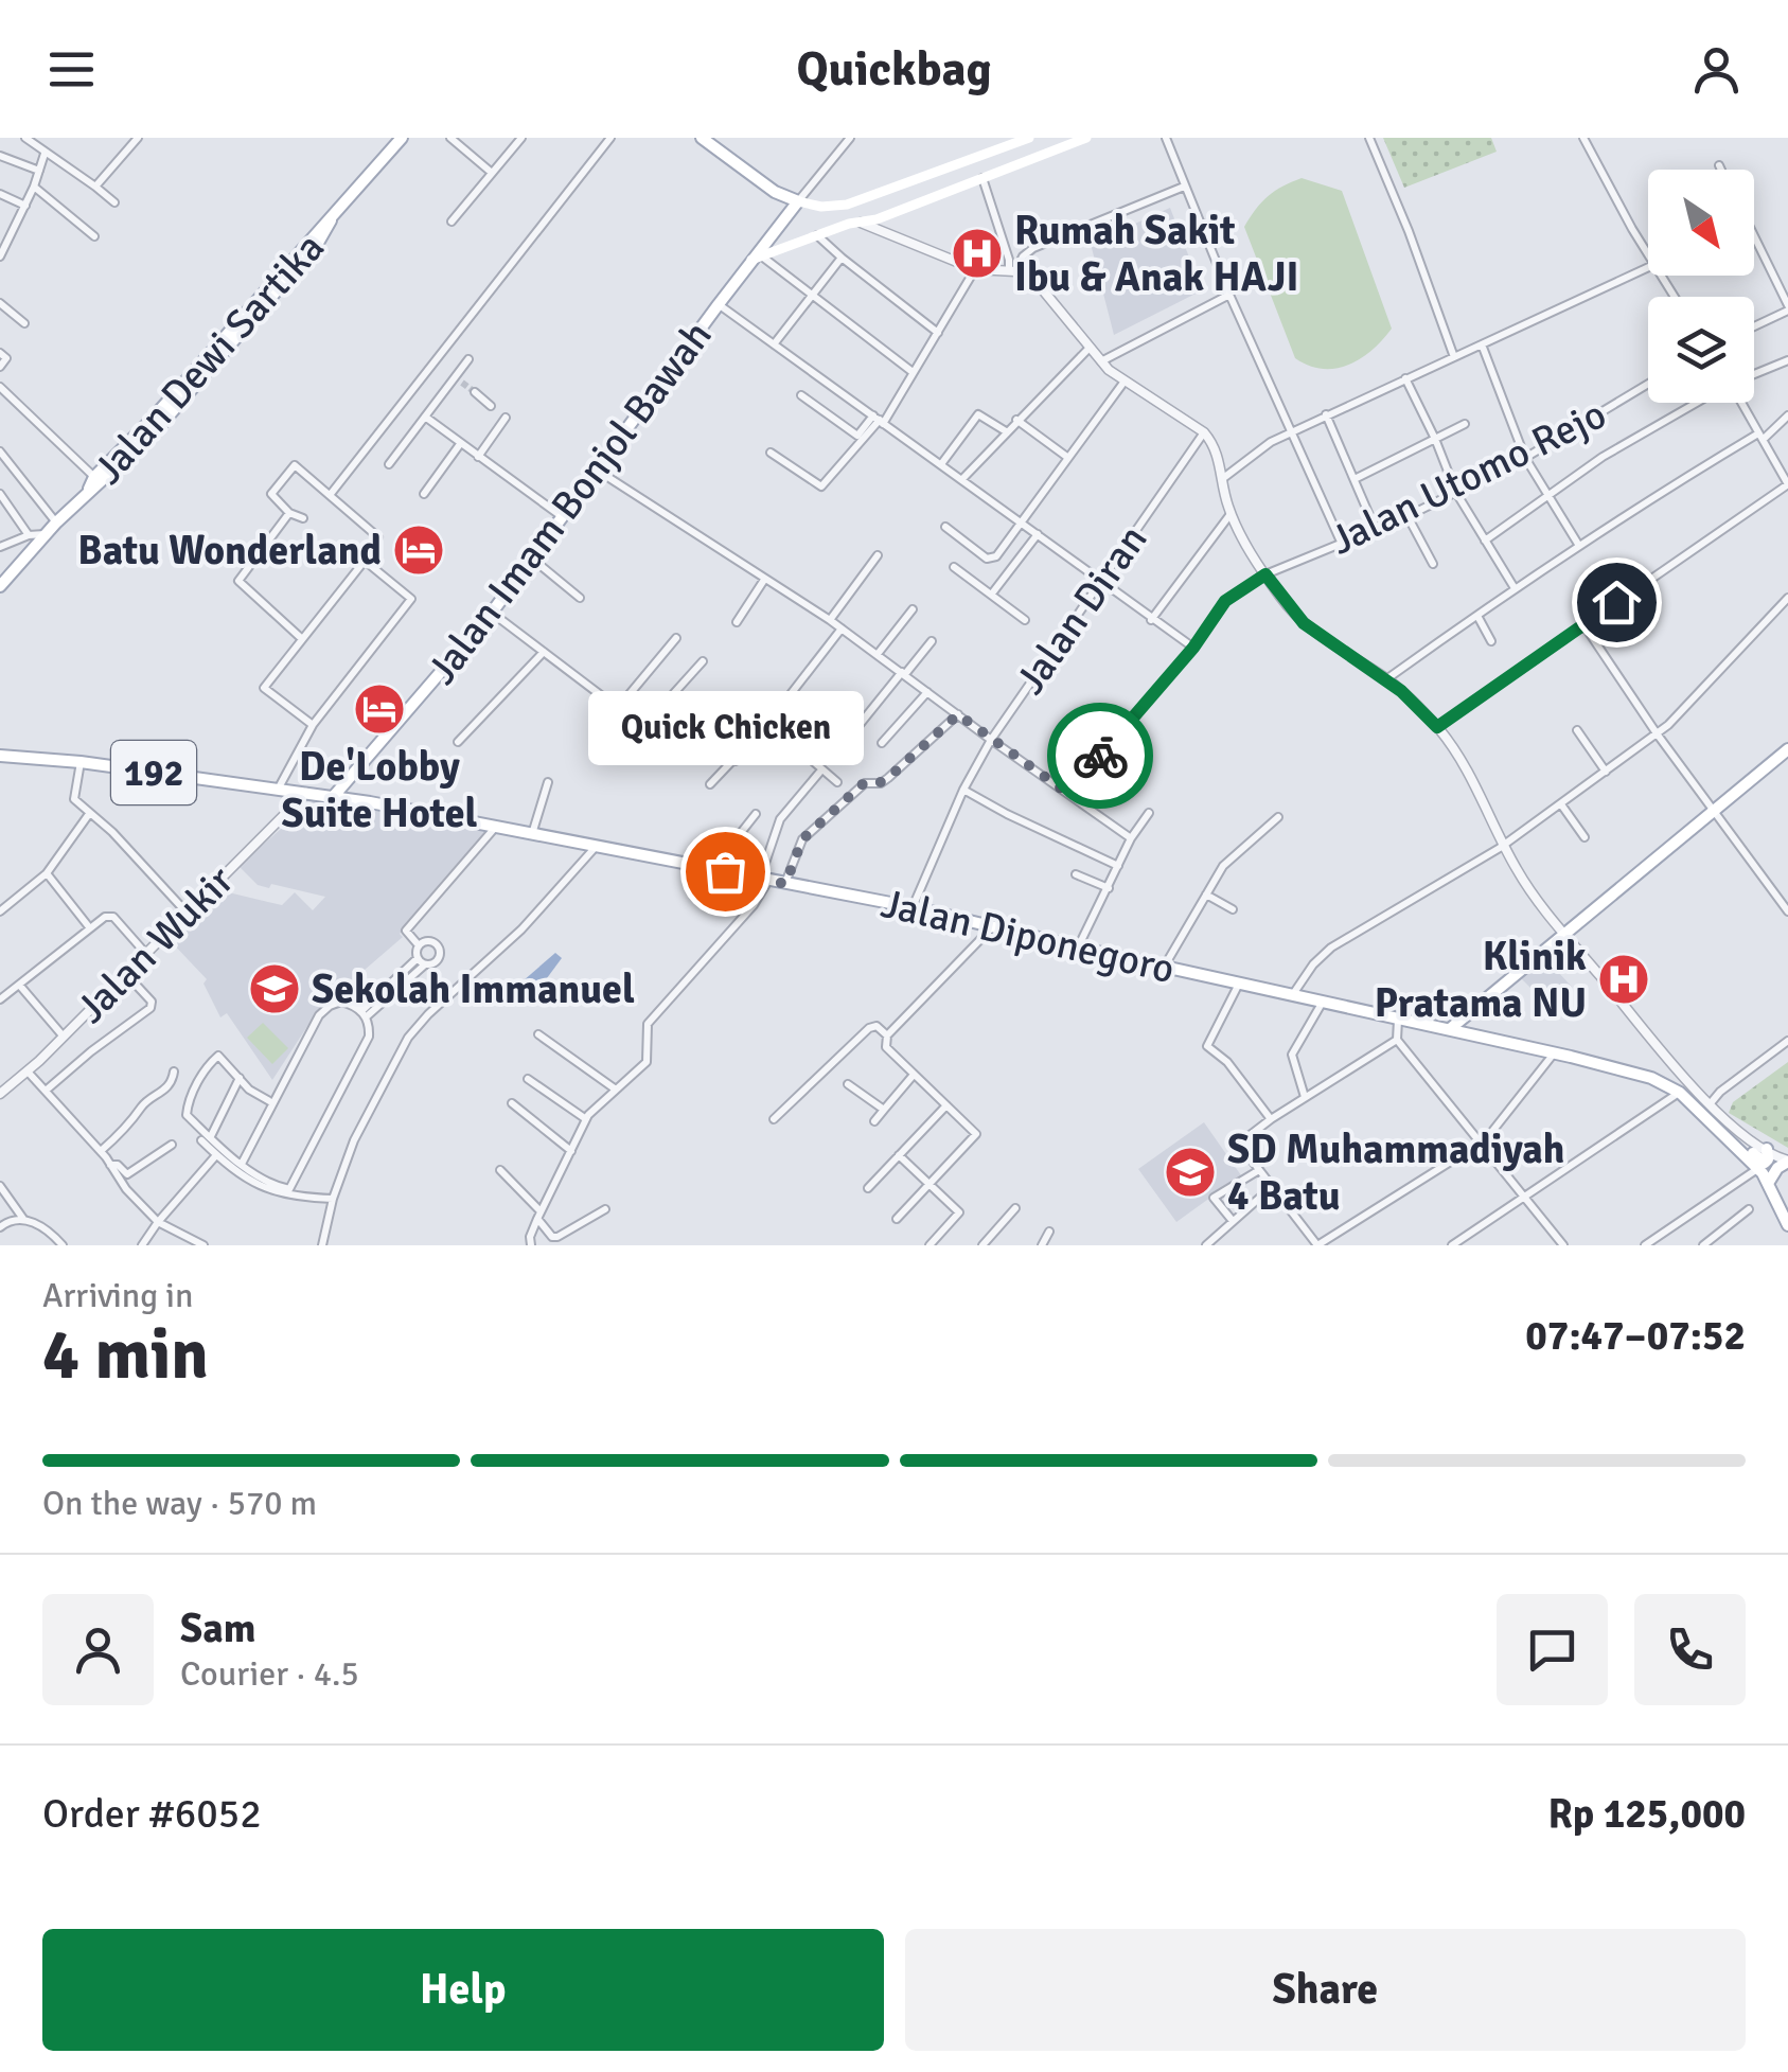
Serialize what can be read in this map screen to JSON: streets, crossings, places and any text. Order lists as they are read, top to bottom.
{
  "streets": {
    "main road": [
      "Jalan Dewi Sartika",
      "Jalan Imam Bonjol Bawah",
      "192",
      "Jalan Diponegoro"
    ],
    "street": ["Jalan Utomo Rejo", "Jalan Diran", "Jalan Wukir"]
  },
  "crossings": [
    ["Jalan Imam Bonjol Bawah", "192"],
    ["Jalan Imam Bonjol Bawah", "Jalan Diponegoro"],
    ["Jalan Diran", "Jalan Diponegoro"],
    ["192", "Jalan Diponegoro"],
    ["192", "Jalan Wukir"]
  ],
  "places": {
    "hospital": ["Rumah Sakit Ibu & Anak HAJI", "Klinik Pratama NU"],
    "hotel": ["Batu Wonderland", "De'Lobby Suite Hotel"],
    "other": ["Quick Chicken"],
    "school or university": ["Sekolah Immanuel", "SD Muhammadiyah 4 Batu"]
  },
  "north": "bottom right",
  "page": {
    "header": "Quickbag",
    "bubble": "Quick Chicken",
    "heading": ["4 min", "Arriving in", "07:47–07:52"],
    "panel": [
      "Sam",
      "Courier · 4.5",
      "Order #6052",
      "Rp 125,000"
    ],
    "bar": "On the way · 570 m",
    "buttons": ["Help", "Share"]
  }
}
